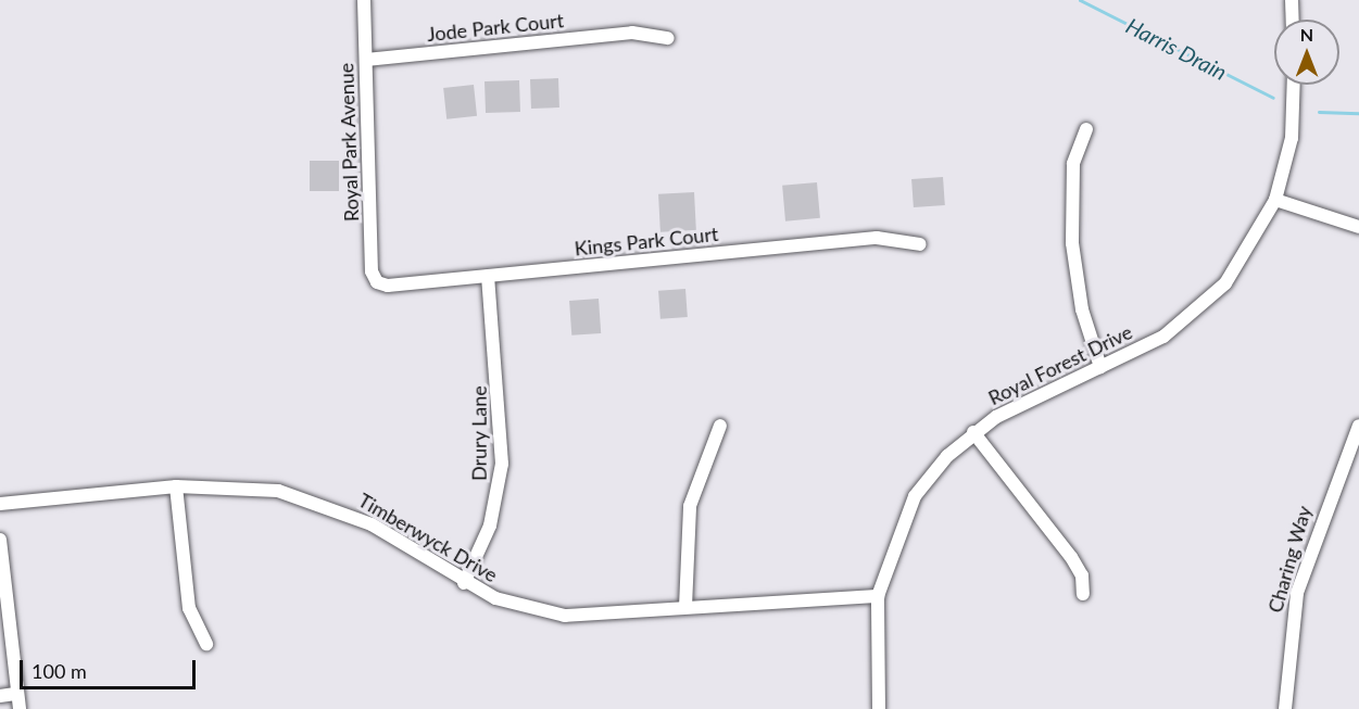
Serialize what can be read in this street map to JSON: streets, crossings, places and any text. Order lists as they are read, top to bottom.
{
  "streets": {
    "street": [
      "Jode Park Court",
      "Royal Park Avenue",
      "Kings Park Court",
      "Royal Forest Drive",
      "Drury Lane",
      "Timberwyck Drive",
      "Charing Way"
    ]
  },
  "crossings": [
    ["Jode Park Court", "Royal Park Avenue"],
    ["Royal Park Avenue", "Kings Park Court"],
    ["Kings Park Court", "Drury Lane"],
    ["Royal Forest Drive", "Timberwyck Drive"],
    ["Drury Lane", "Timberwyck Drive"]
  ],
  "water": ["Harris Drain"],
  "scale_bar": "100 m",
  "north": "top"
}
